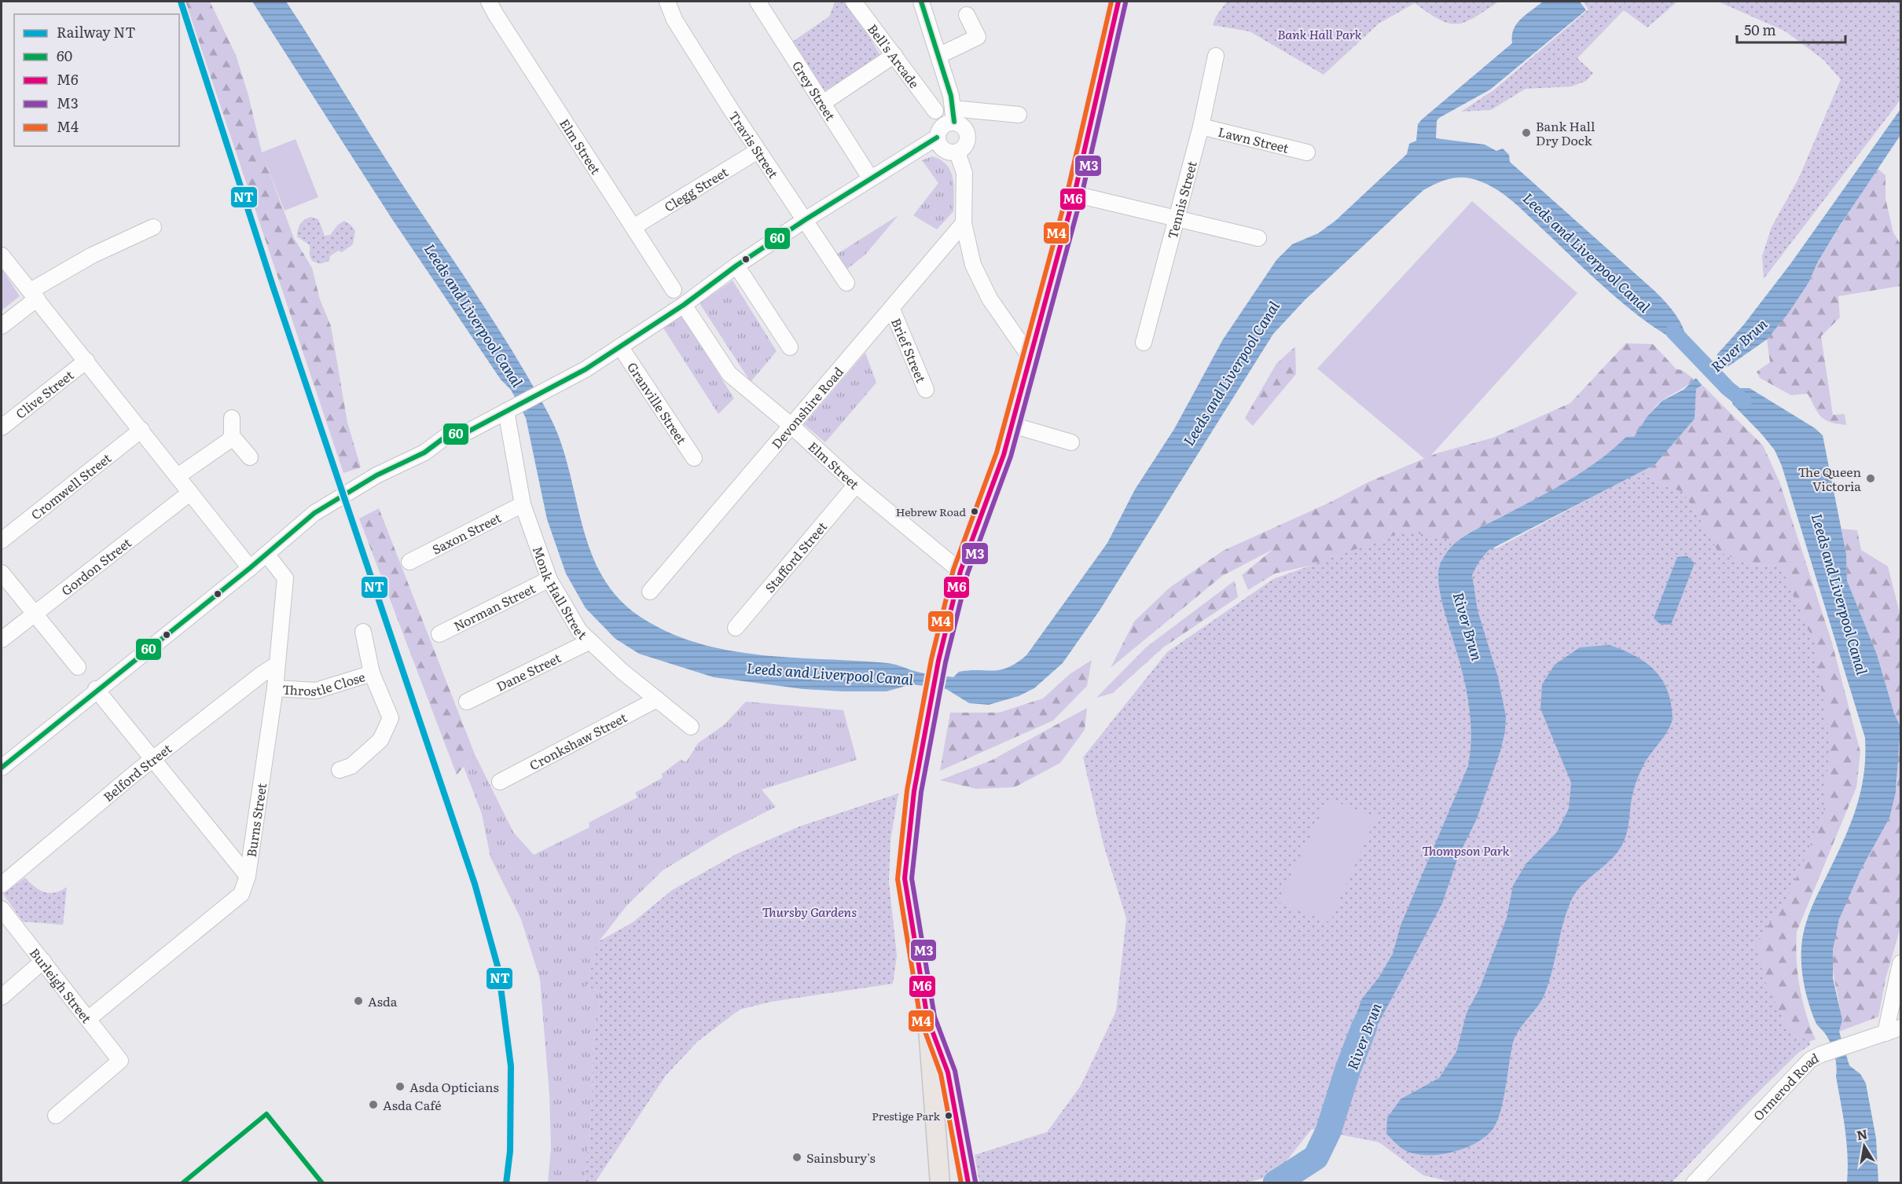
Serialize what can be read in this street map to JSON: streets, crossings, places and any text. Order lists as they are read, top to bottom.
{
  "streets": {
    "street": [
      "Bell's Arcade",
      "Grey Street",
      "Lawn Street",
      "Travis Street",
      "Elm Street",
      "Clegg Street",
      "Tennis Street",
      "Brief Street",
      "Clive Street",
      "Granville Street",
      "Devonshire Road",
      "Cromwell Street",
      "Saxon Street",
      "Stafford Street",
      "Gordon Street",
      "Monk Hall Street",
      "Norman Street",
      "Dane Street",
      "Throstle Close",
      "Cronkshaw Street",
      "Belford Street",
      "Burns Street",
      "Burleigh Street",
      "Ormerod Road"
    ]
  },
  "crossings": [
    ["Lawn Street", "Tennis Street"],
    ["Travis Street", "Clegg Street"],
    ["Elm Street", "Clegg Street"],
    ["Elm Street", "Devonshire Road"],
    ["Elm Street", "Stafford Street"],
    ["Brief Street", "Devonshire Road"],
    ["Saxon Street", "Monk Hall Street"],
    ["Monk Hall Street", "Norman Street"],
    ["Monk Hall Street", "Dane Street"],
    ["Monk Hall Street", "Cronkshaw Street"],
    ["Throstle Close", "Burns Street"],
    ["Belford Street", "Burns Street"],
    ["Burns Street", "Burleigh Street"]
  ],
  "water": ["Leeds and Liverpool Canal", "River Brun"],
  "parks": ["Bank Hall Park", "Thompson Park", "Thursby Gardens"],
  "places": [
    "Bank Hall Dry Dock",
    "The Queen Victoria",
    "Hebrew Road",
    "Asda",
    "Asda Opticians",
    "Asda Café",
    "Prestige Park",
    "Sainsbury's"
  ],
  "lines": [
    "rail line NT",
    "transit line 60",
    "transit line M6",
    "transit line M4",
    "transit line M3"
  ],
  "legend": [
    "Railway NT",
    "60",
    "M6",
    "M3",
    "M4"
  ],
  "scale_bar": "50 m",
  "north": "top"
}
